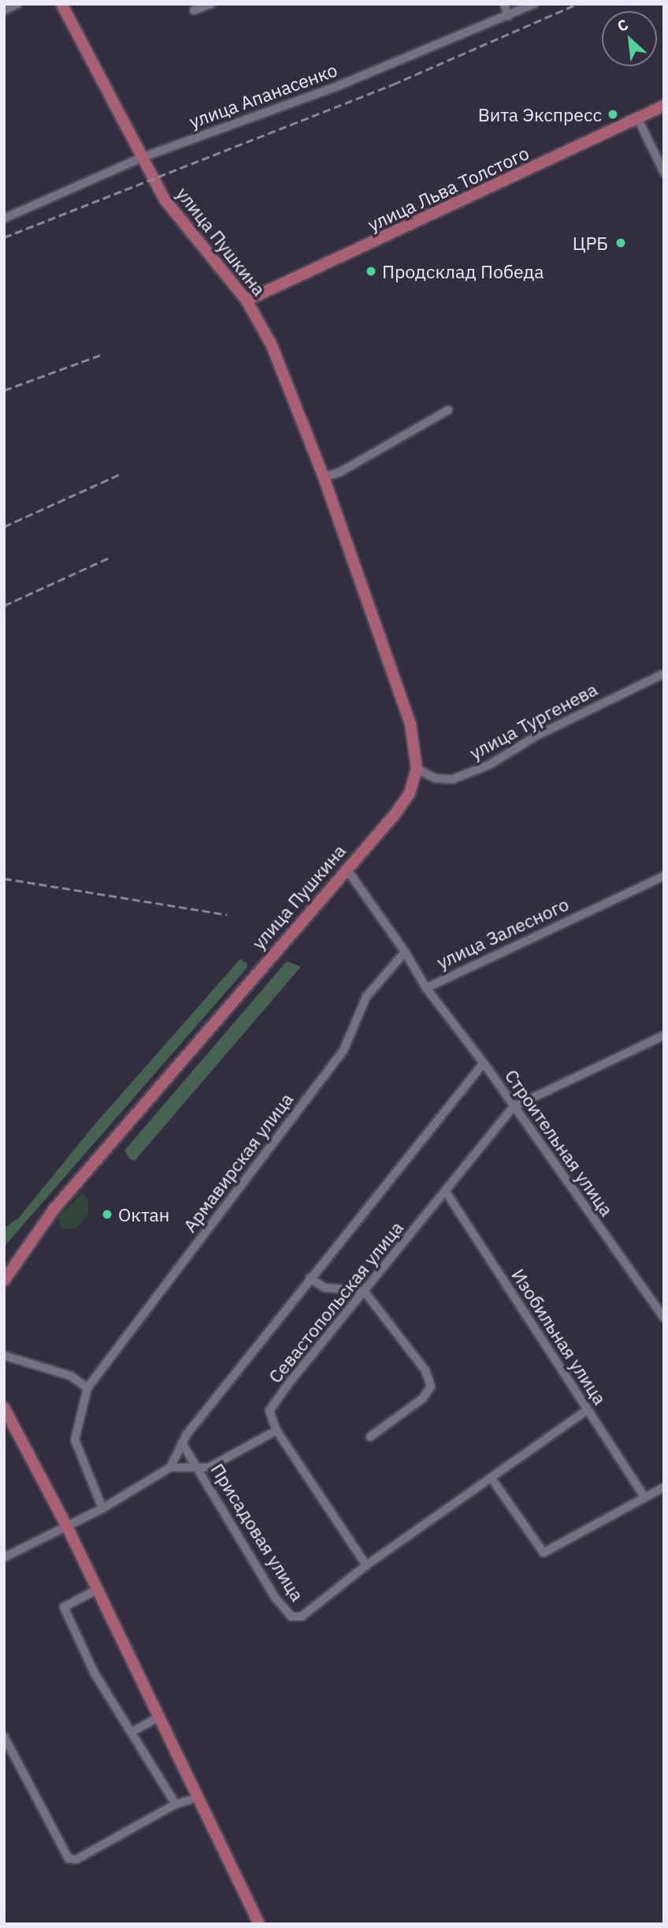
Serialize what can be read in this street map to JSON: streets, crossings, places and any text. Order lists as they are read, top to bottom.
{
  "streets": {
    "main road": ["улица Льва Толстого", "улица Пушкина"],
    "street": [
      "улица Апанасенко",
      "улица Тургенева",
      "улица Залесного",
      "Строительная улица",
      "Армавирская улица",
      "Севастопольская улица",
      "Изобильная улица",
      "Присадовая улица"
    ]
  },
  "crossings": [
    ["улица Апанасенко", "улица Пушкина"],
    ["улица Льва Толстого", "улица Пушкина"],
    ["улица Пушкина", "улица Тургенева"],
    ["улица Пушкина", "улица Залесного"],
    ["улица Залесного", "Строительная улица"],
    ["улица Залесного", "Армавирская улица"],
    ["Строительная улица", "Севастопольская улица"],
    ["Севастопольская улица", "Изобильная улица"],
    ["Севастопольская улица", "Присадовая улица"],
    ["Изобильная улица", "Присадовая улица"]
  ],
  "places": [
    "Вита Экспресс",
    "ЦРБ",
    "Продсклад Победа",
    "Октан"
  ],
  "north": "top left"
}
